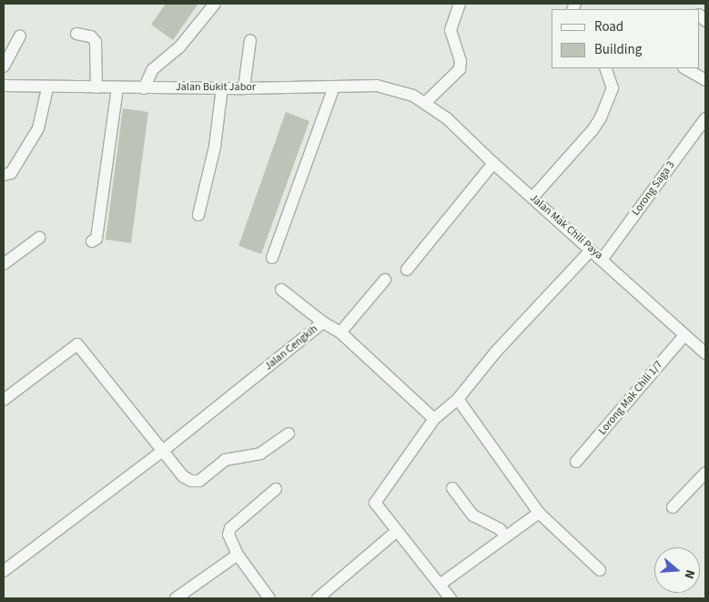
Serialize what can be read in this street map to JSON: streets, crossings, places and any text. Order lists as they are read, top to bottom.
{
  "streets": {
    "street": [
      "Jalan Bukit Jabor",
      "Lorong Saga 3",
      "Jalan Mak Chili Paya",
      "Jalan Cengkih",
      "Lorong Mak Chili 1/7"
    ]
  },
  "crossings": [
    ["Jalan Bukit Jabor", "Jalan Mak Chili Paya"],
    ["Lorong Saga 3", "Jalan Mak Chili Paya"],
    ["Jalan Mak Chili Paya", "Lorong Mak Chili 1/7"]
  ],
  "legend": ["Road", "Building"],
  "north": "right"
}
